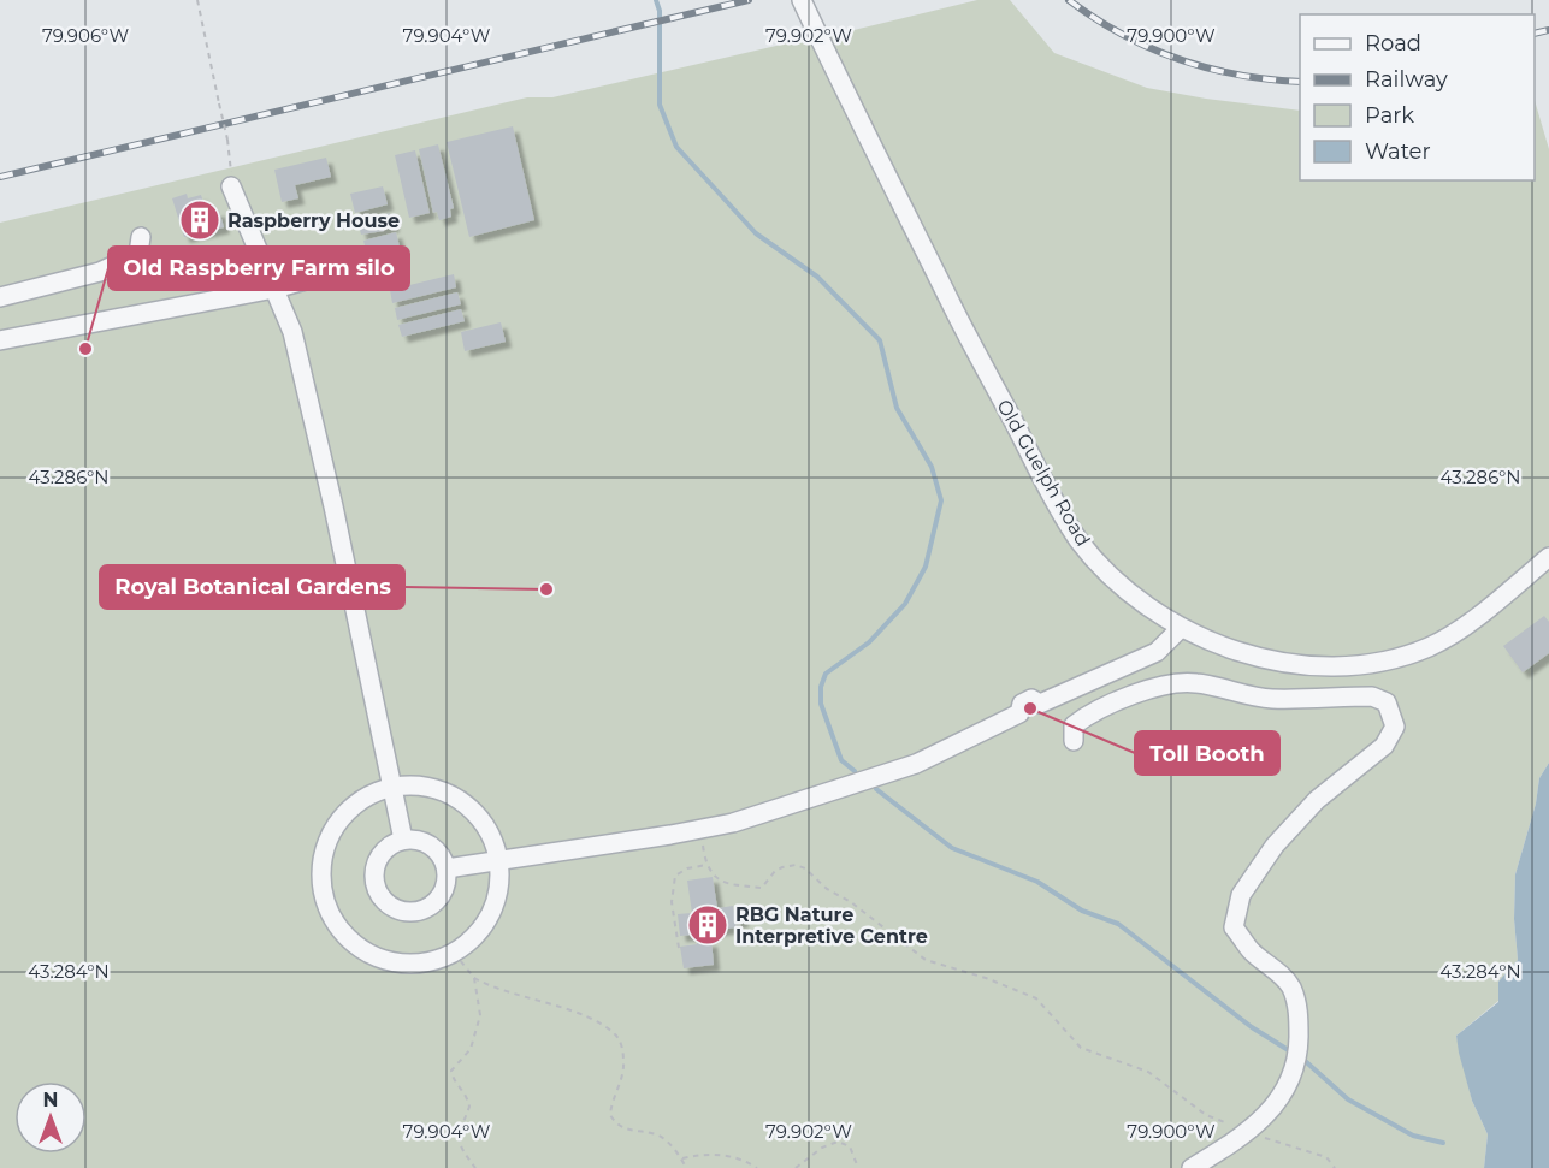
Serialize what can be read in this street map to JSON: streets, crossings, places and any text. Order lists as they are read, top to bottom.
{
  "streets": {
    "street": ["Old Guelph Road"]
  },
  "places": {
    "building": ["Raspberry House", "RBG Nature Interpretive Centre"],
    "other": ["Old Raspberry Farm silo", "Royal Botanical Gardens", "Toll Booth"]
  },
  "legend": [
    "Road",
    "Railway",
    "Park",
    "Water"
  ],
  "north": "top",
  "coordinates": [
    "79.906°W",
    "79.904°W",
    "79.902°W",
    "79.900°W",
    "43.286°N",
    "43.284°N"
  ]
}
